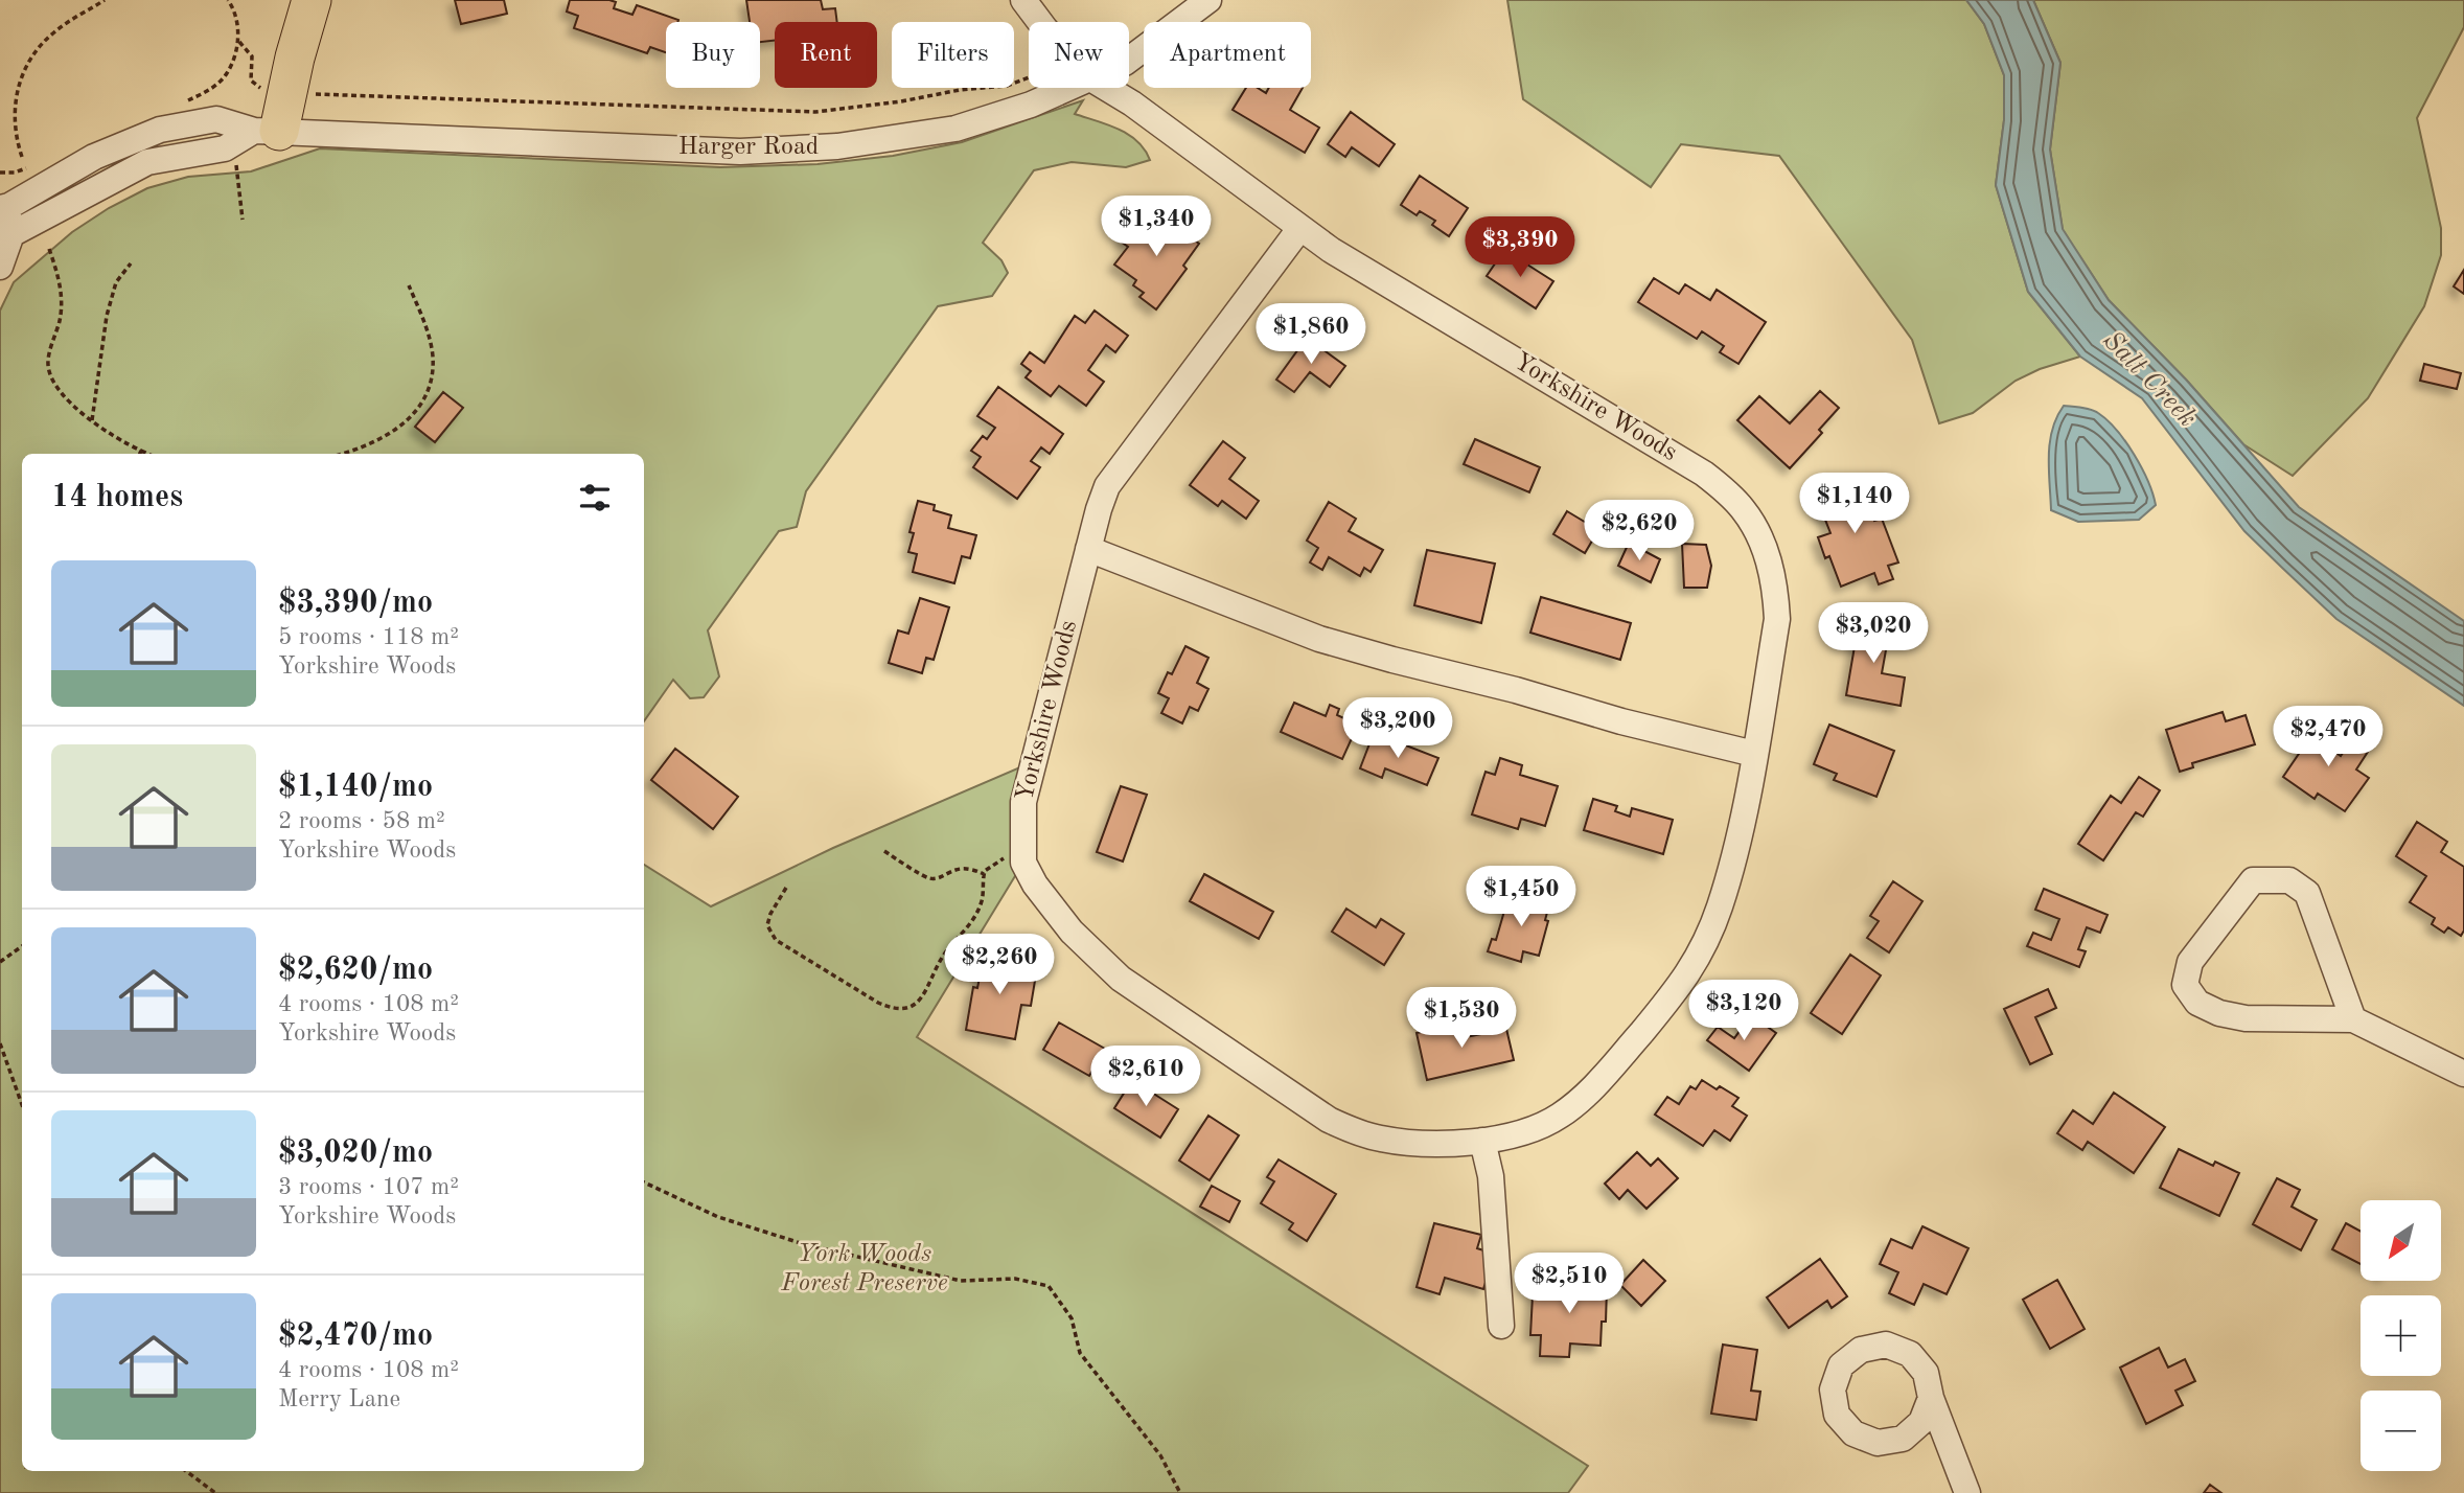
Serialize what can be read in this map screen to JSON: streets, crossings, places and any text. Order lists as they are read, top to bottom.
{
  "streets": {
    "street": ["Harger Road", "Yorkshire Woods"]
  },
  "water": ["Salt Creek"],
  "parks": ["York Woods Forest Preserve"],
  "north": "bottom left",
  "page": {
    "chip": [
      "Buy",
      "Rent",
      "Filters",
      "New",
      "Apartment"
    ],
    "price": [
      "$1,340",
      "$3,390",
      "$1,860",
      "$1,140",
      "$2,620",
      "$3,020",
      "$3,200",
      "$2,470",
      "$1,450",
      "$2,260",
      "$3,120",
      "$1,530",
      "$2,610",
      "$2,510"
    ],
    "heading": "14 homes",
    "list": [
      {
        "name": "$3,390/mo",
        "note": "5 rooms · 118 m² · Yorkshire Woods"
      },
      {
        "name": "$1,140/mo",
        "note": "2 rooms · 58 m² · Yorkshire Woods"
      },
      {
        "name": "$2,620/mo",
        "note": "4 rooms · 108 m² · Yorkshire Woods"
      },
      {
        "name": "$3,020/mo",
        "note": "3 rooms · 107 m² · Yorkshire Woods"
      },
      {
        "name": "$2,470/mo",
        "note": "4 rooms · 108 m² · Merry Lane"
      }
    ],
    "map_buttons": ["+", "−"]
  }
}
